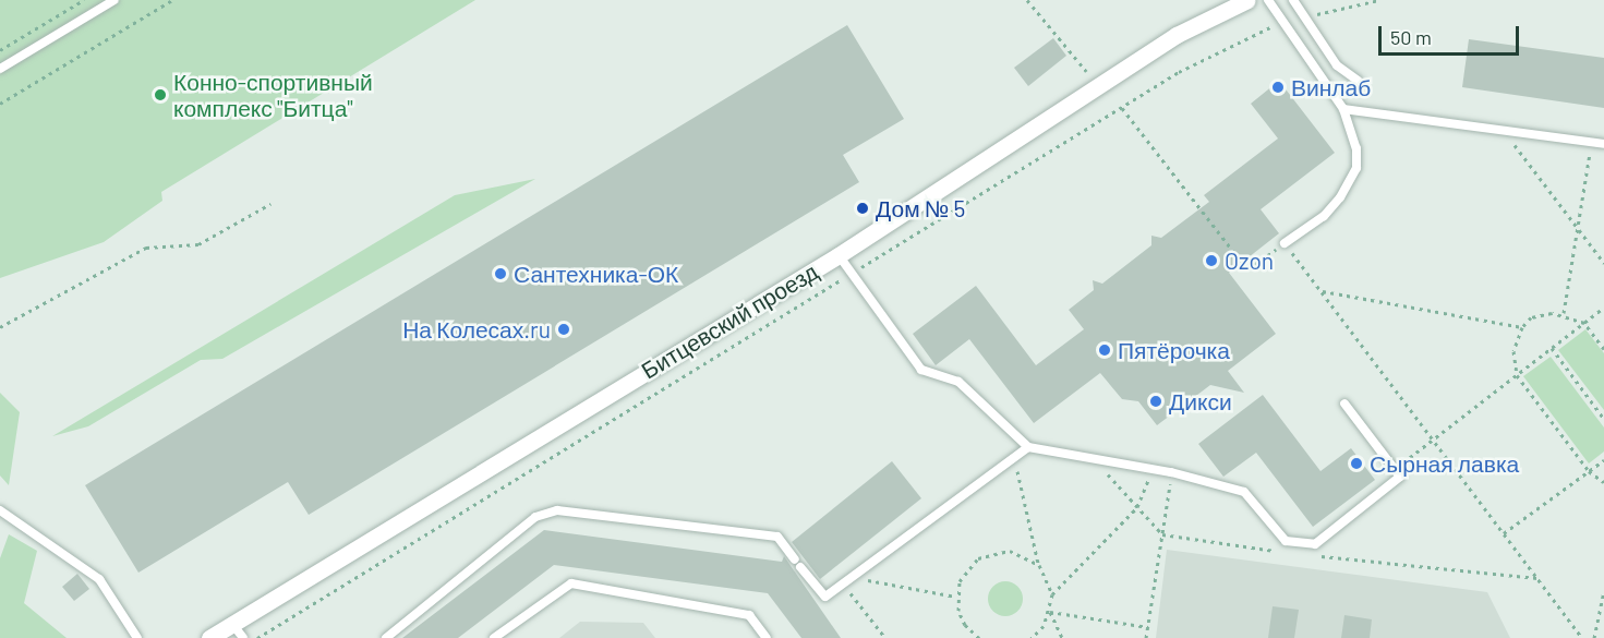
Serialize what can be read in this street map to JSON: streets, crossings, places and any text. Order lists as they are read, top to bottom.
{
  "streets": {
    "street": ["Битцевский проезд"]
  },
  "places": [
    "Винлаб",
    "Конно-спортивный комплекс \"Битца\"",
    "Дом № 5",
    "Ozon",
    "Сантехника-ОК",
    "На Колесах.ru",
    "Пятёрочка",
    "Дикси",
    "Сырная лавка"
  ],
  "scale_bar": "50 m"
}
